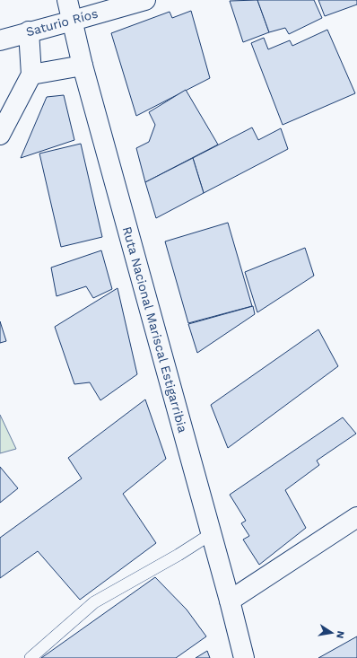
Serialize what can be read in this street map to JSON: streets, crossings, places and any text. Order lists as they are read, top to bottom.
{
  "streets": {
    "main road": ["Saturio Ríos", "Ruta Nacional Mariscal Estigarribia"]
  },
  "crossings": [
    ["Saturio Ríos", "Ruta Nacional Mariscal Estigarribia"]
  ],
  "north": "right"
}
